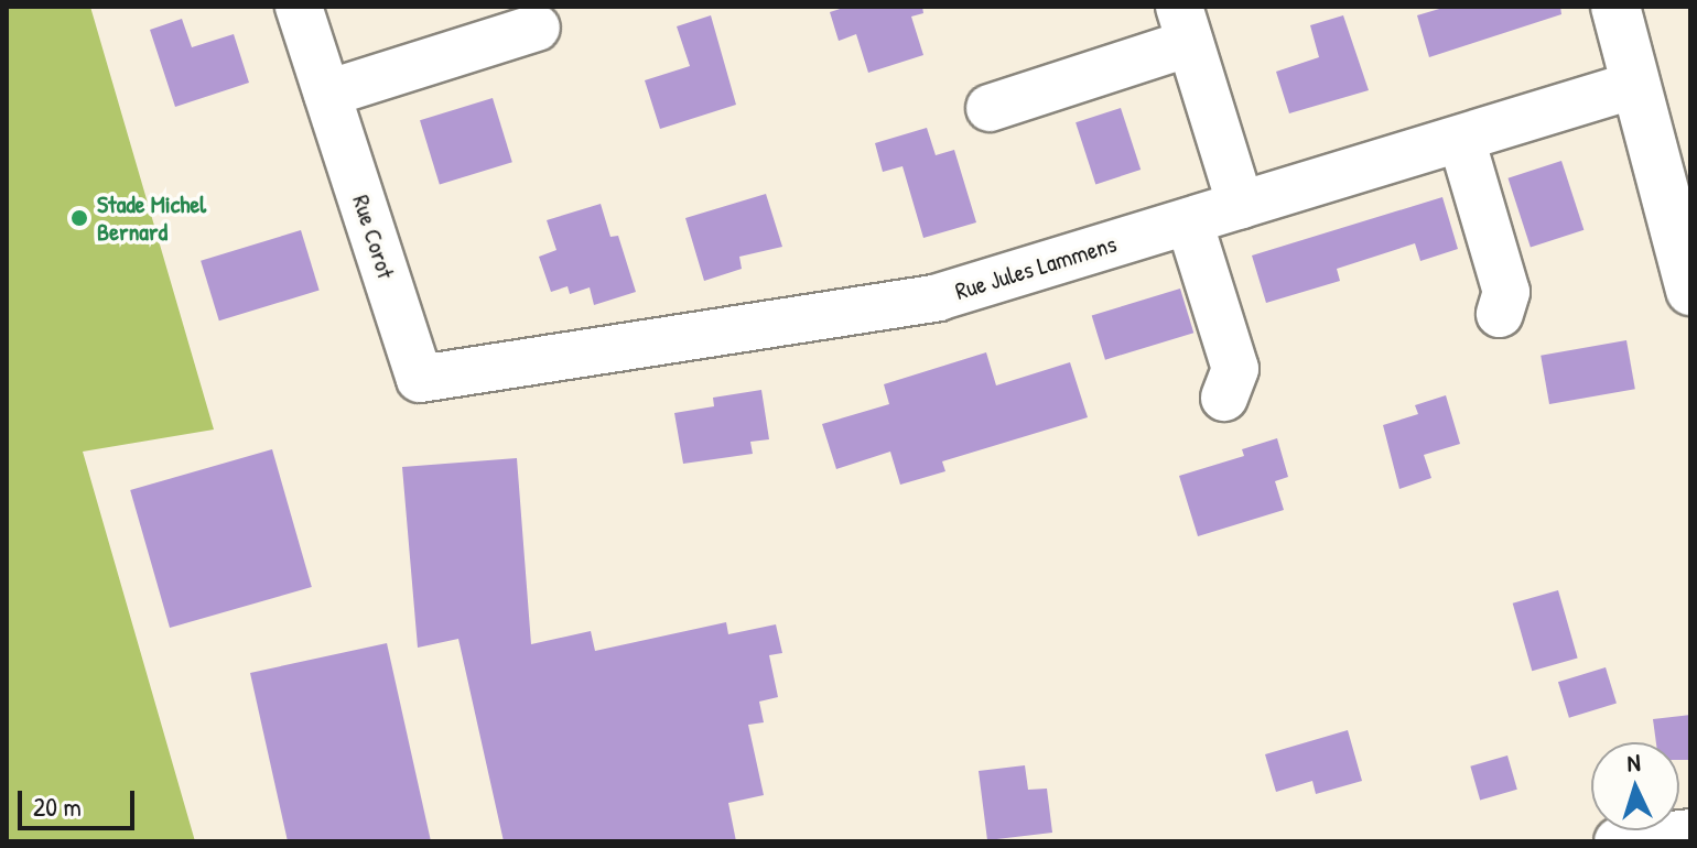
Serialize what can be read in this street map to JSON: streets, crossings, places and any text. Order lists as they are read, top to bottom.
{
  "streets": {
    "street": ["Rue Corot", "Rue Jules Lammens"]
  },
  "crossings": [
    ["Rue Corot", "Rue Jules Lammens"]
  ],
  "places": ["Stade Michel Bernard"],
  "scale_bar": "20 m",
  "north": "top"
}
